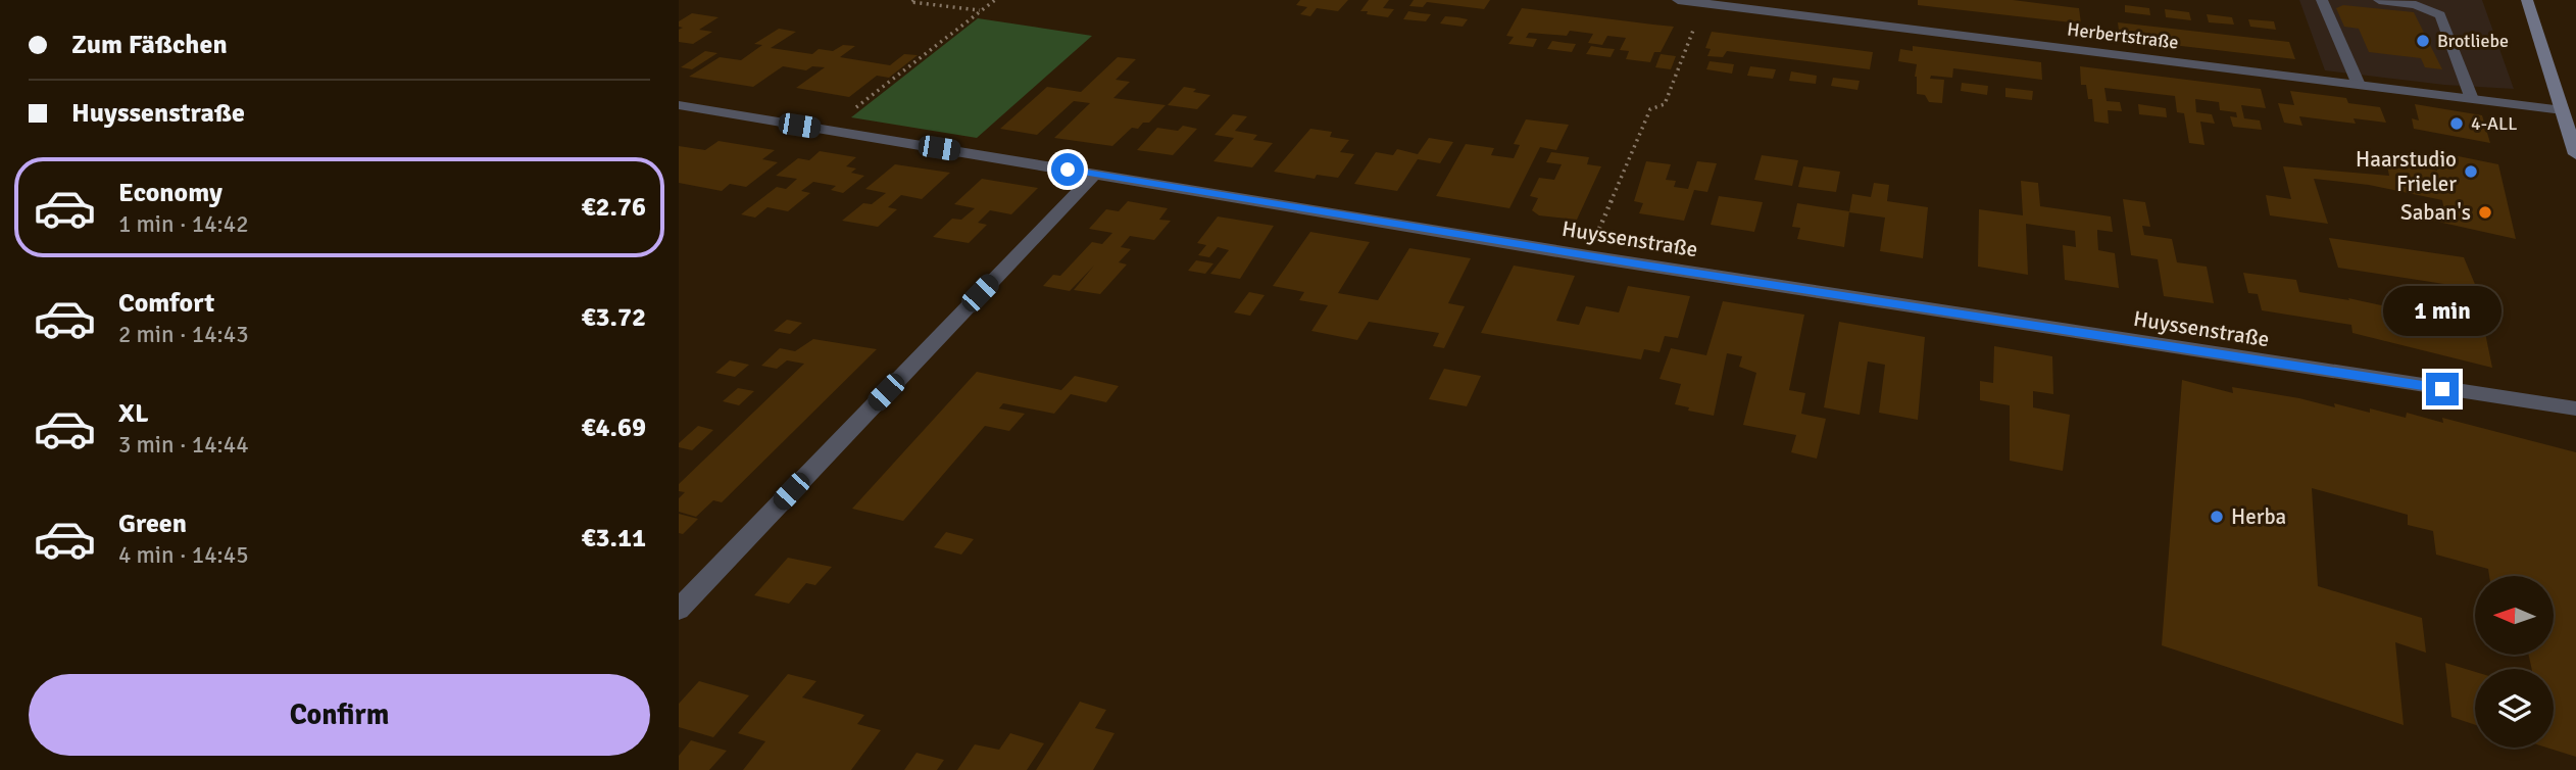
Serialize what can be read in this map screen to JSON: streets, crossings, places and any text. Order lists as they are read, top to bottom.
{
  "streets": {
    "street": ["Herbertstraße", "Huyssenstraße"]
  },
  "places": [
    "Brotliebe",
    "4-ALL",
    "Haarstudio Frieler",
    "Saban's",
    "Herba"
  ],
  "north": "left",
  "page": {
    "banner": ["Zum Fäßchen", "Huyssenstraße"],
    "list": [
      {
        "name": "Economy",
        "note": "1 min · 14:42",
        "value": "€2.76"
      },
      {
        "name": "Comfort",
        "note": "2 min · 14:43",
        "value": "€3.72"
      },
      {
        "name": "XL",
        "note": "3 min · 14:44",
        "value": "€4.69"
      },
      {
        "name": "Green",
        "note": "4 min · 14:45",
        "value": "€3.11"
      }
    ],
    "bubble": "1 min",
    "buttons": "Confirm"
  }
}
